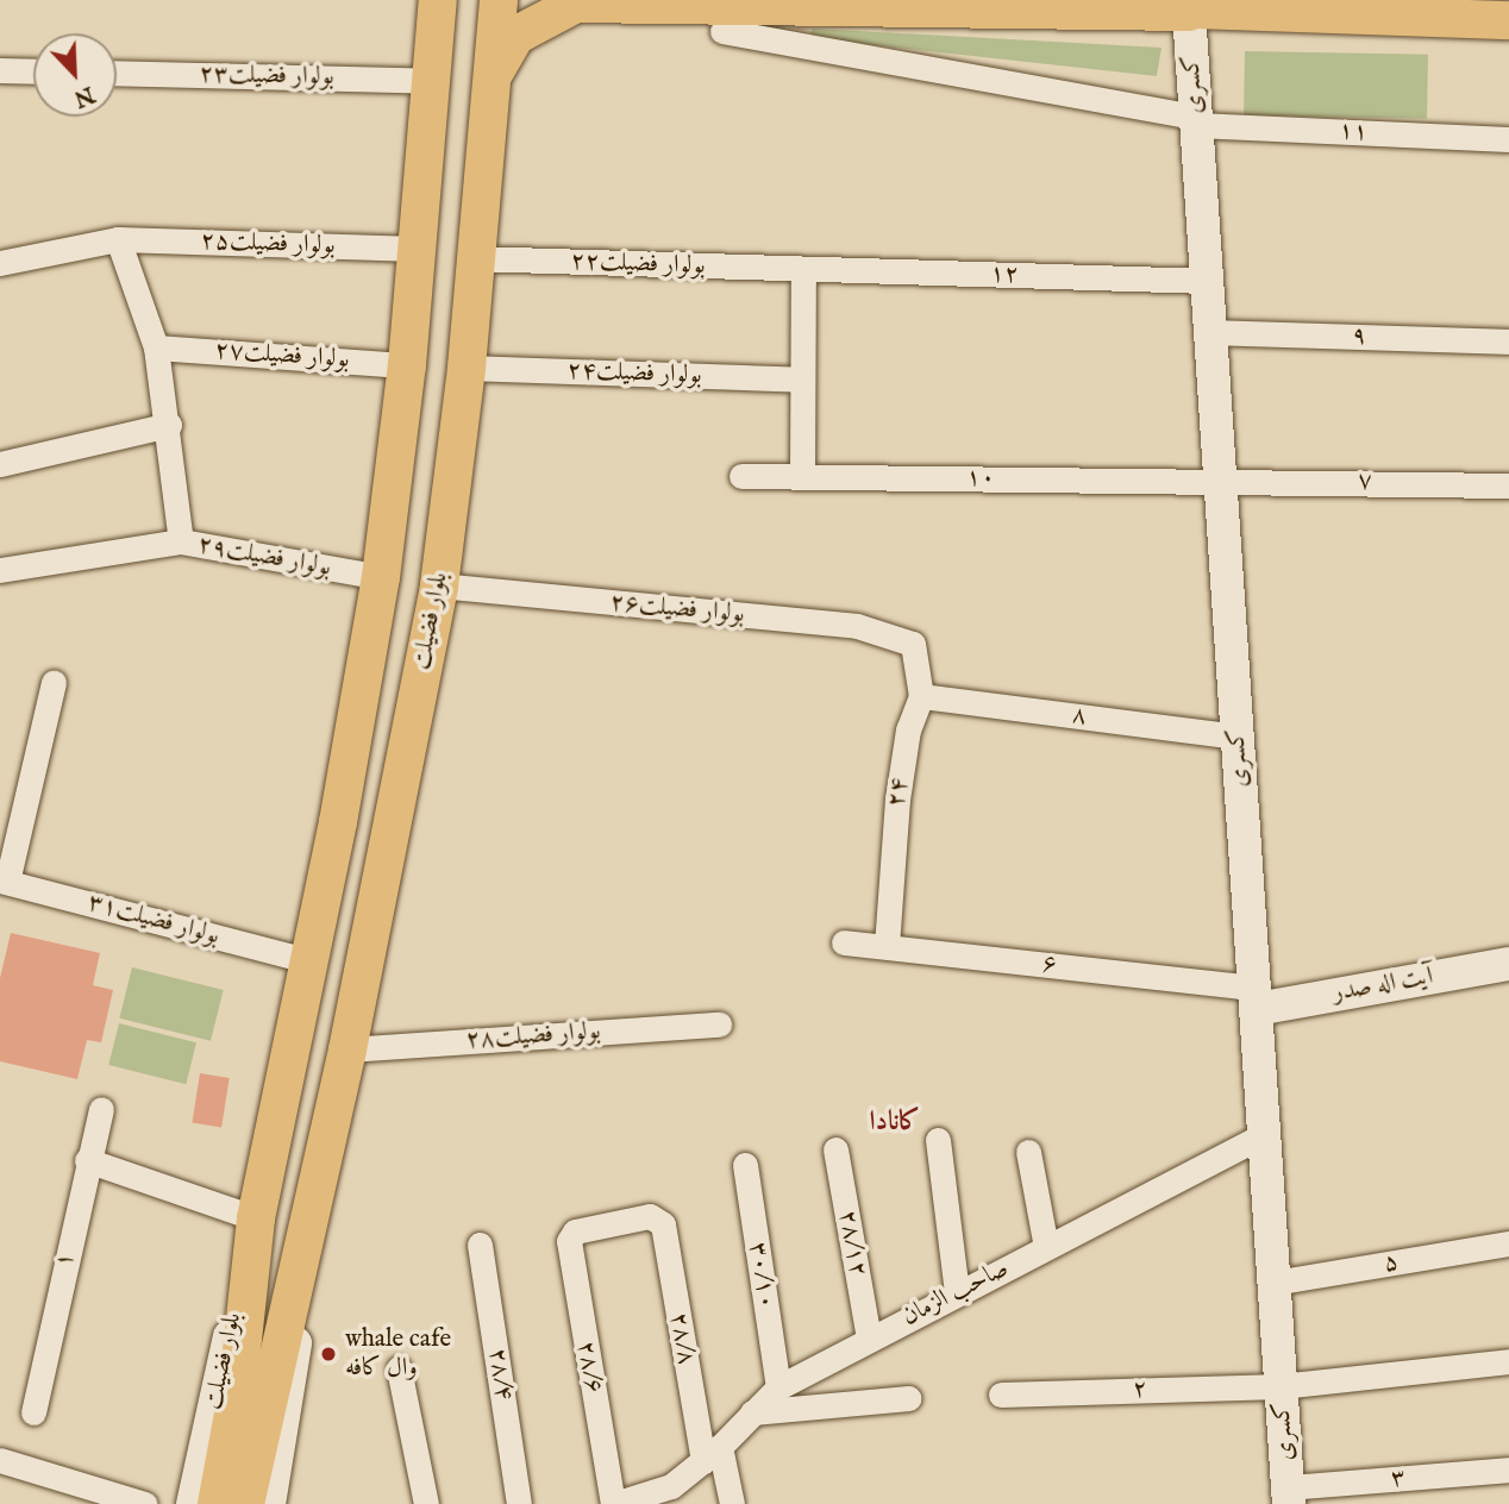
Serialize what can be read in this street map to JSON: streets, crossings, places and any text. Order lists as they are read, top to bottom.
{
  "streets": {
    "main road": ["بلوار فضیلت"],
    "street": [
      "بولوار فضیلت۲۳",
      "کسری",
      "۱۱",
      "بولوار فضیلت۲۵",
      "بولوار فضیلت۲۲",
      "۱۲",
      "۹",
      "بولوار فضیلت۲۷",
      "بولوار فضیلت۲۴",
      "۱۰",
      "۷",
      "بولوار فضیلت۲۹",
      "بولوار فضیلت۲۶",
      "۸",
      "۲۴",
      "بولوار فضیلت۳۱",
      "۶",
      "آیت اله صدر",
      "بولوار فضیلت۲۸",
      "۲۸/۱۲",
      "۱",
      "۵",
      "۳۰/۱۰",
      "صاحب الزمان",
      "۲۸/۸",
      "۲۸/۶",
      "۲۸/۴",
      "۲",
      "۳"
    ]
  },
  "crossings": [
    ["بولوار فضیلت۲۳", "بلوار فضیلت"],
    ["کسری", "۱۱"],
    ["کسری", "۱۲"],
    ["کسری", "۹"],
    ["کسری", "۱۰"],
    ["کسری", "۷"],
    ["کسری", "۸"],
    ["کسری", "۶"],
    ["کسری", "آیت اله صدر"],
    ["کسری", "۵"],
    ["کسری", "صاحب الزمان"],
    ["کسری", "۲"],
    ["کسری", "۳"],
    ["بولوار فضیلت۲۵", "بلوار فضیلت"],
    ["بولوار فضیلت۲۲", "۱۲"],
    ["بولوار فضیلت۲۲", "بلوار فضیلت"],
    ["بولوار فضیلت۲۷", "بلوار فضیلت"],
    ["بولوار فضیلت۲۴", "بلوار فضیلت"],
    ["۱۰", "۷"],
    ["بولوار فضیلت۲۹", "بلوار فضیلت"],
    ["بولوار فضیلت۲۶", "بلوار فضیلت"],
    ["بولوار فضیلت۲۶", "۲۴"],
    ["بلوار فضیلت", "بولوار فضیلت۳۱"],
    ["بلوار فضیلت", "بولوار فضیلت۲۸"],
    ["۸", "۲۴"],
    ["۲۴", "۶"],
    ["۶", "آیت اله صدر"],
    ["۲۸/۱۲", "صاحب الزمان"],
    ["۳۰/۱۰", "صاحب الزمان"],
    ["صاحب الزمان", "۲۸/۸"],
    ["صاحب الزمان", "۲۸/۶"],
    ["۲۸/۸", "۲۸/۶"]
  ],
  "districts": ["کانادا"],
  "places": ["whale cafe وال کافه"],
  "north": "bottom right"
}
